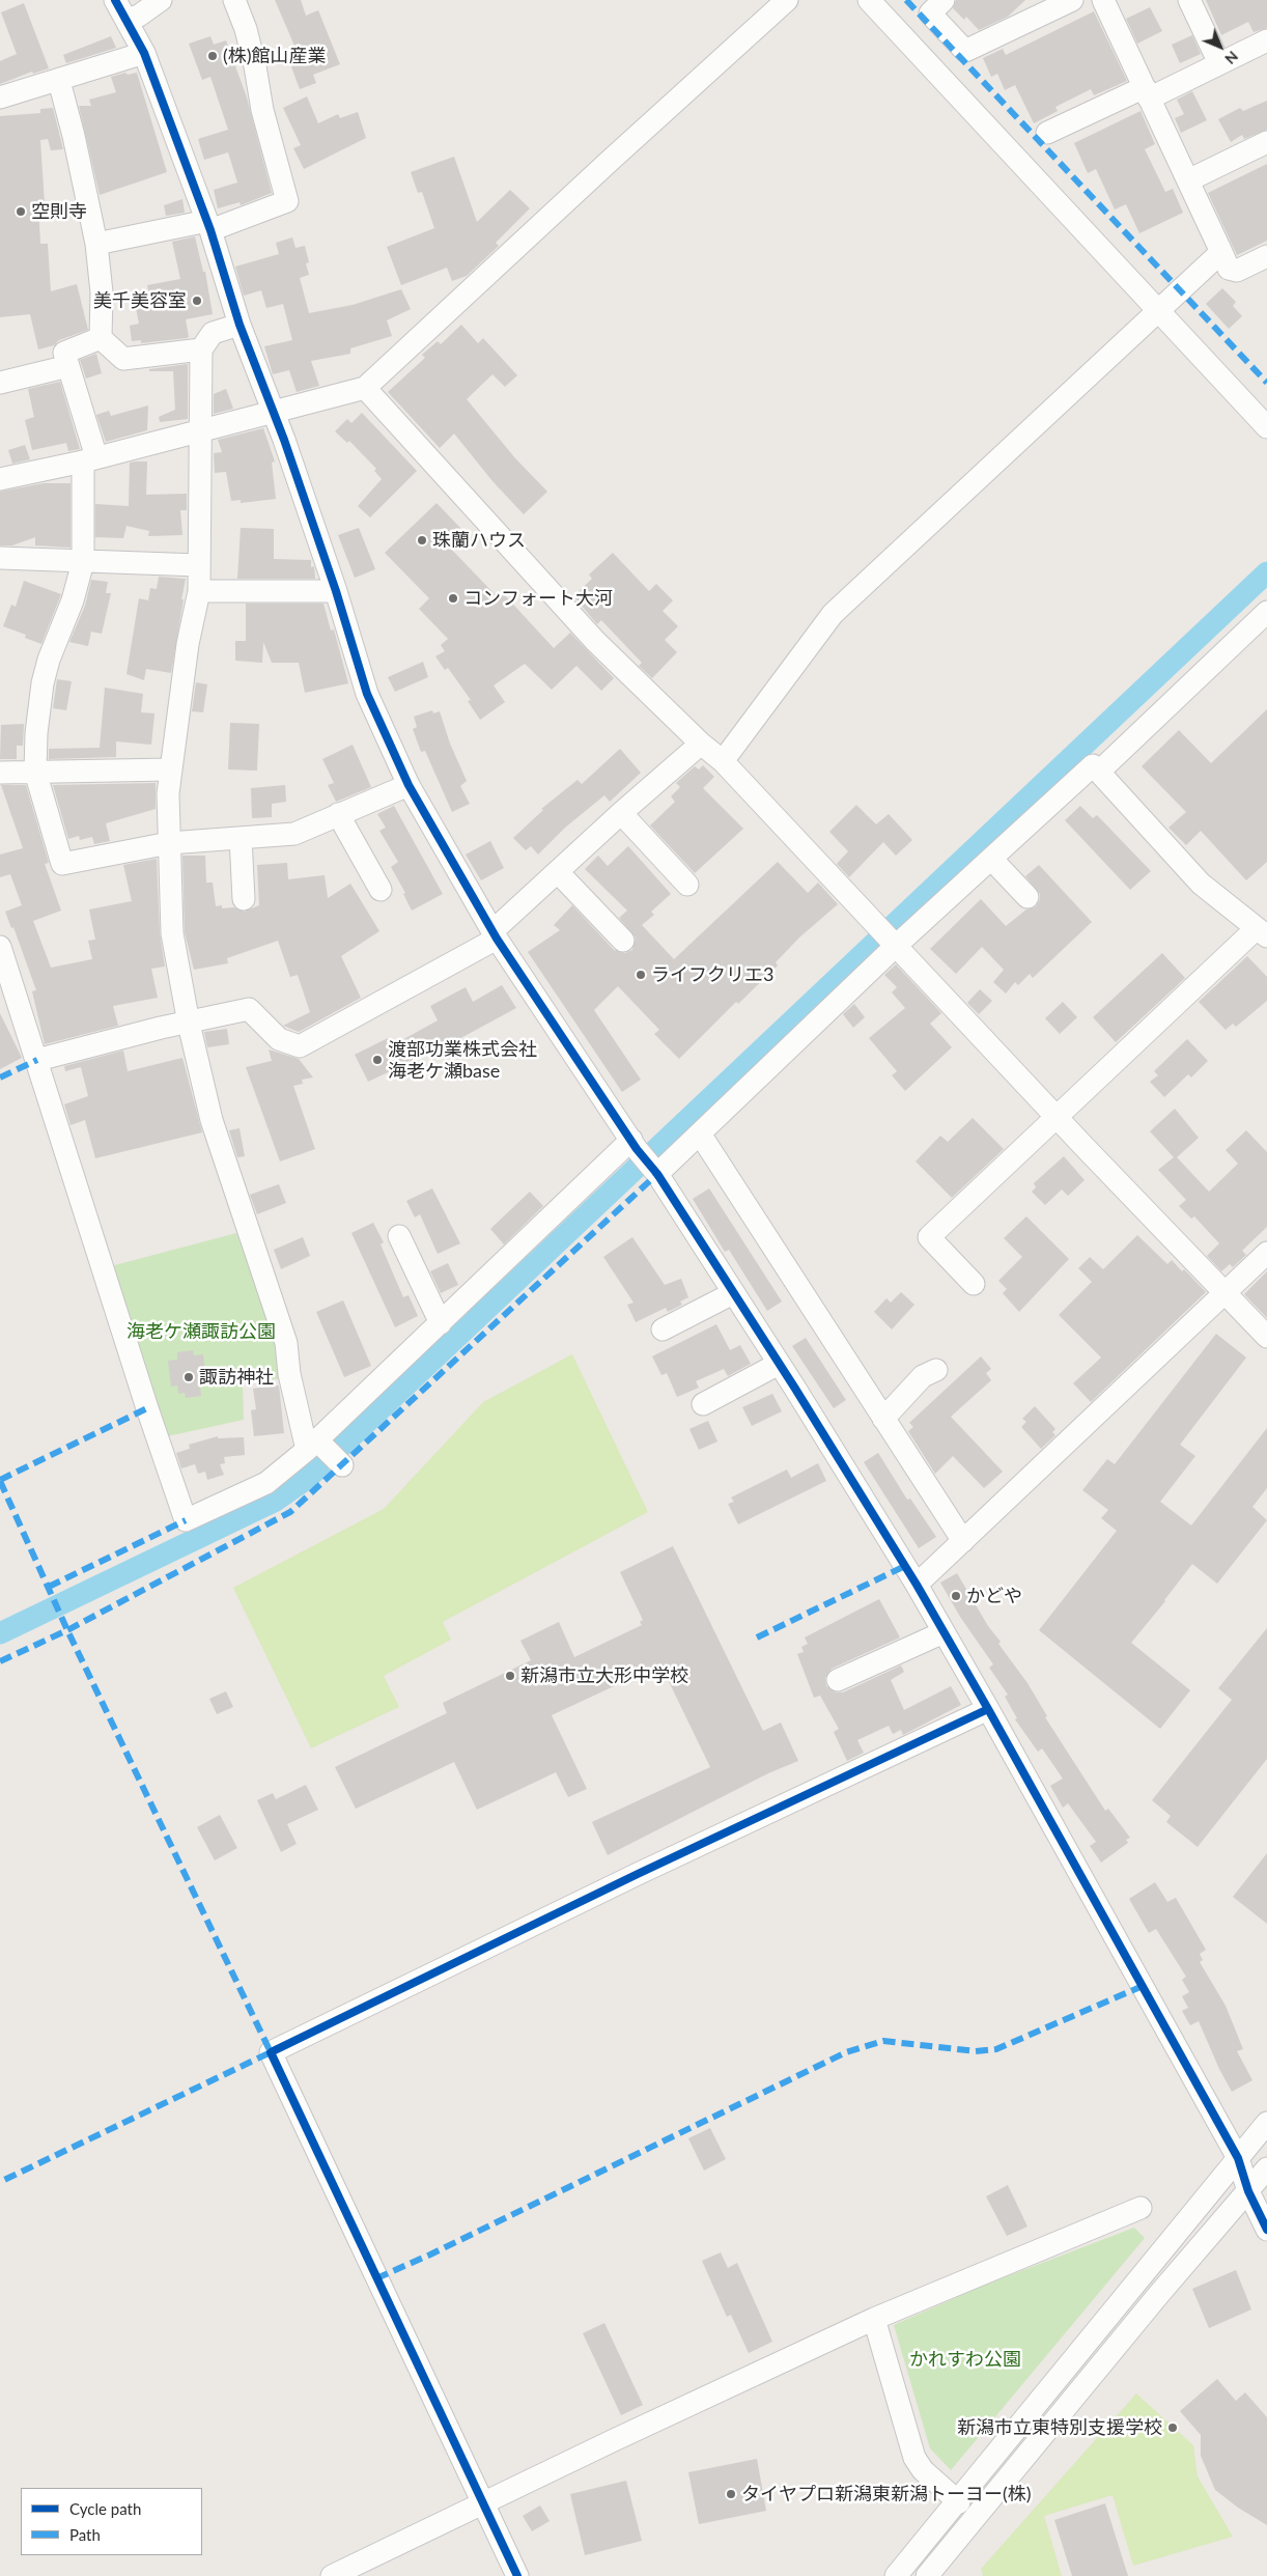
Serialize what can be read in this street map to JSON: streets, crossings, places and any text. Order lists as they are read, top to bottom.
{
  "parks": ["海老ケ瀬諏訪公園", "かれすわ公園"],
  "places": [
    "(株)館山産業",
    "空則寺",
    "美千美容室",
    "珠蘭ハウス",
    "コンフォート大河",
    "ライフクリエ3",
    "渡部功業株式会社 海老ケ瀬base",
    "諏訪神社",
    "かどや",
    "新潟市立大形中学校",
    "新潟市立東特別支援学校",
    "タイヤプロ新潟東新潟トーヨー(株)"
  ],
  "legend": ["Cycle path", "Path"],
  "north": "bottom right"
}
